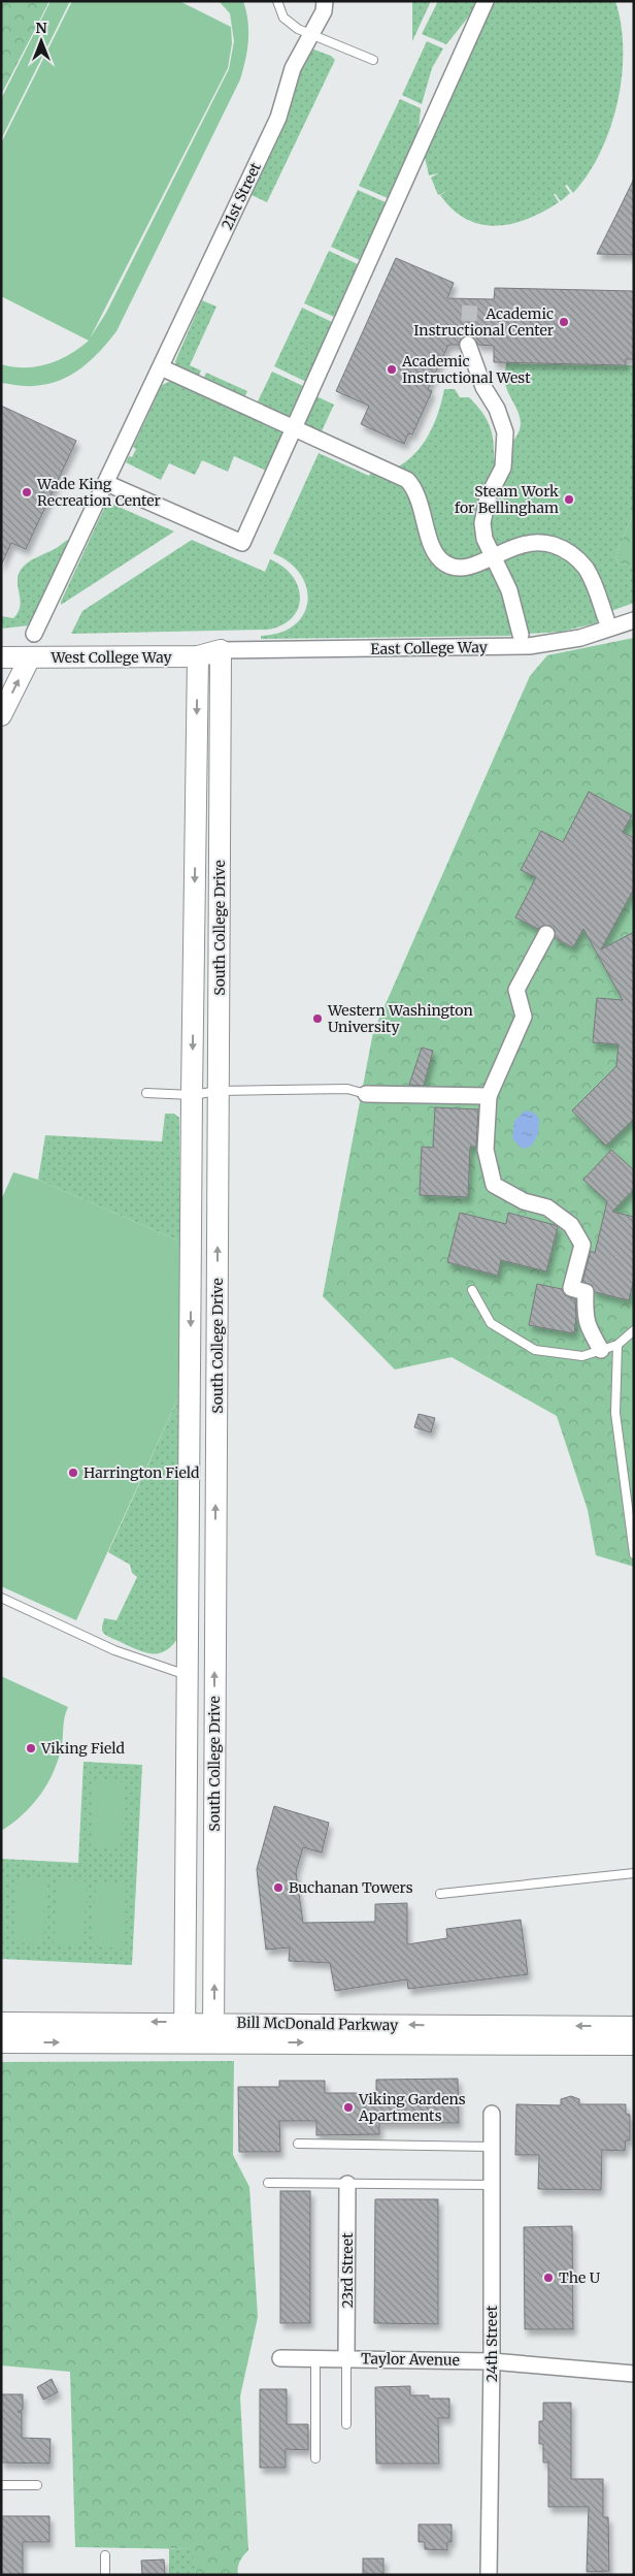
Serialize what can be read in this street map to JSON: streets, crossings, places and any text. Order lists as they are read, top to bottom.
{
  "streets": {
    "street": [
      "21st Street",
      "East College Way",
      "West College Way",
      "South College Drive",
      "Bill McDonald Parkway",
      "23rd Street",
      "24th Street",
      "Taylor Avenue"
    ]
  },
  "crossings": [
    ["East College Way", "West College Way"],
    ["East College Way", "South College Drive"],
    ["West College Way", "South College Drive"],
    ["South College Drive", "Bill McDonald Parkway"],
    ["23rd Street", "Taylor Avenue"],
    ["24th Street", "Taylor Avenue"]
  ],
  "places": [
    "Academic Instructional Center",
    "Academic Instructional West",
    "Wade King Recreation Center",
    "Steam Work for Bellingham",
    "Western Washington University",
    "Harrington Field",
    "Viking Field",
    "Buchanan Towers",
    "Viking Gardens Apartments",
    "The U"
  ],
  "north": "top"
}
